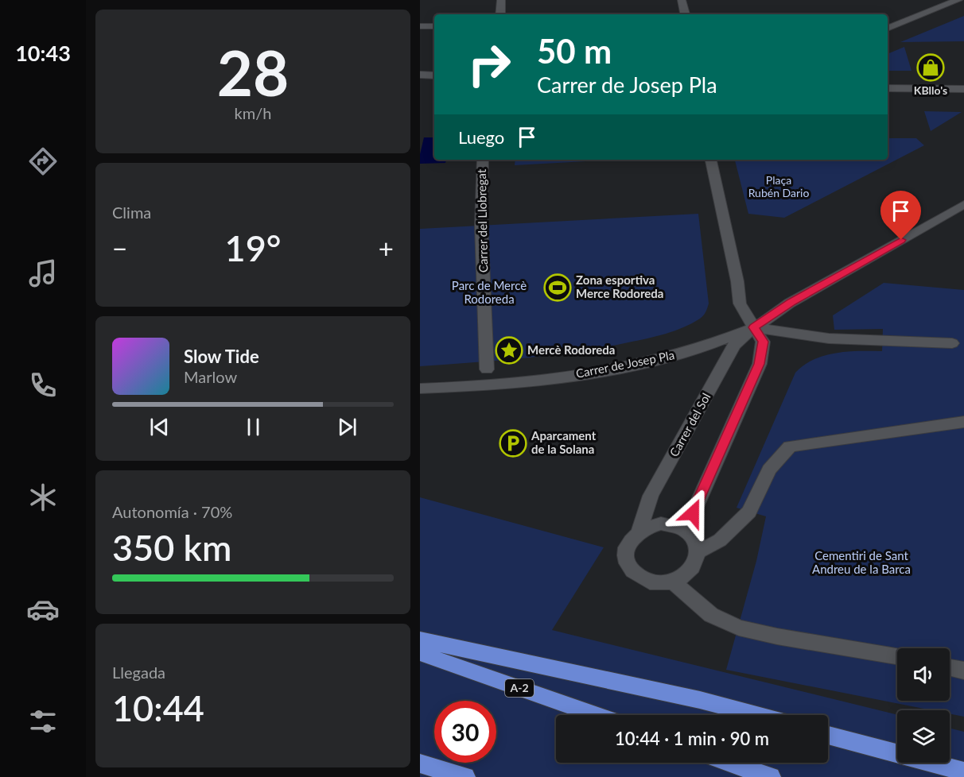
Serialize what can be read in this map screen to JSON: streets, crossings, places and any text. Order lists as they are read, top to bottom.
{
  "streets": {
    "highway": ["A-2"],
    "street": ["Carrer del Llobregat", "Carrer de Josep Pla", "Carrer del Sol"]
  },
  "crossings": [
    ["Carrer de Josep Pla", "Carrer del Sol"]
  ],
  "parks": ["Plaça Rubén Dario", "Parc de Mercè Rodoreda", "Cementiri de Sant Andreu de la Barca"],
  "places": {
    "shop": ["KBllo's"],
    "sports": ["Zona esportiva Merce Rodoreda"],
    "place": ["Mercè Rodoreda"],
    "parking": ["Aparcament de la Solana"]
  },
  "page": {
    "tabs": "10:43",
    "tile": [
      ["28", "km/h"],
      "Clima",
      ["Autonomía · 70%", "350 km"],
      ["Llegada", "10:44"]
    ],
    "turn": ["50 m", "Carrer de Josep Pla"],
    "then": "Luego",
    "heat": ["−", "19°", "+"],
    "song": ["Slow Tide", "Marlow"],
    "limit": "30",
    "trip": "10:44 · 1 min · 90 m"
  }
}
